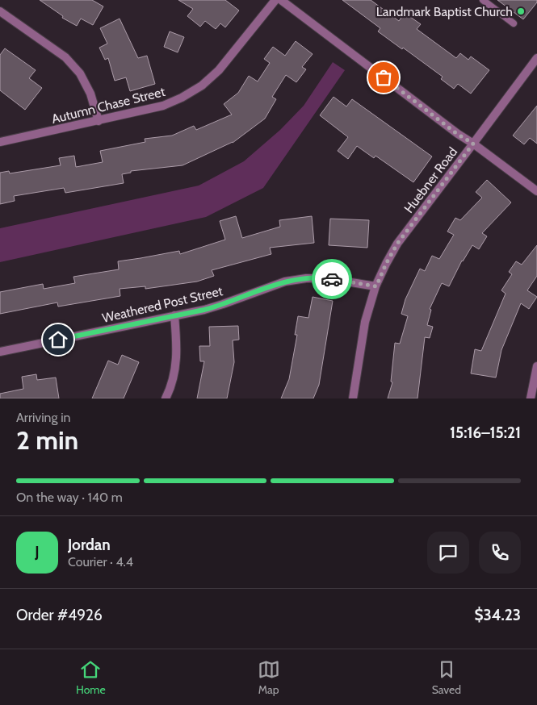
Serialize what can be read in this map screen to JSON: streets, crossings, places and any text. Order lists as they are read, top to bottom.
{
  "streets": {
    "street": ["Autumn Chase Street", "Huebner Road", "Weathered Post Street"]
  },
  "crossings": [
    ["Huebner Road", "Weathered Post Street"]
  ],
  "places": ["Landmark Baptist Church"],
  "page": {
    "heading": ["2 min", "Arriving in", "15:16–15:21"],
    "panel": [
      "Jordan",
      "Courier · 4.4",
      "Order #4926",
      "$34.23"
    ],
    "bar": "On the way · 140 m",
    "round": "J",
    "tabs": ["Home", "Map", "Saved"]
  }
}
